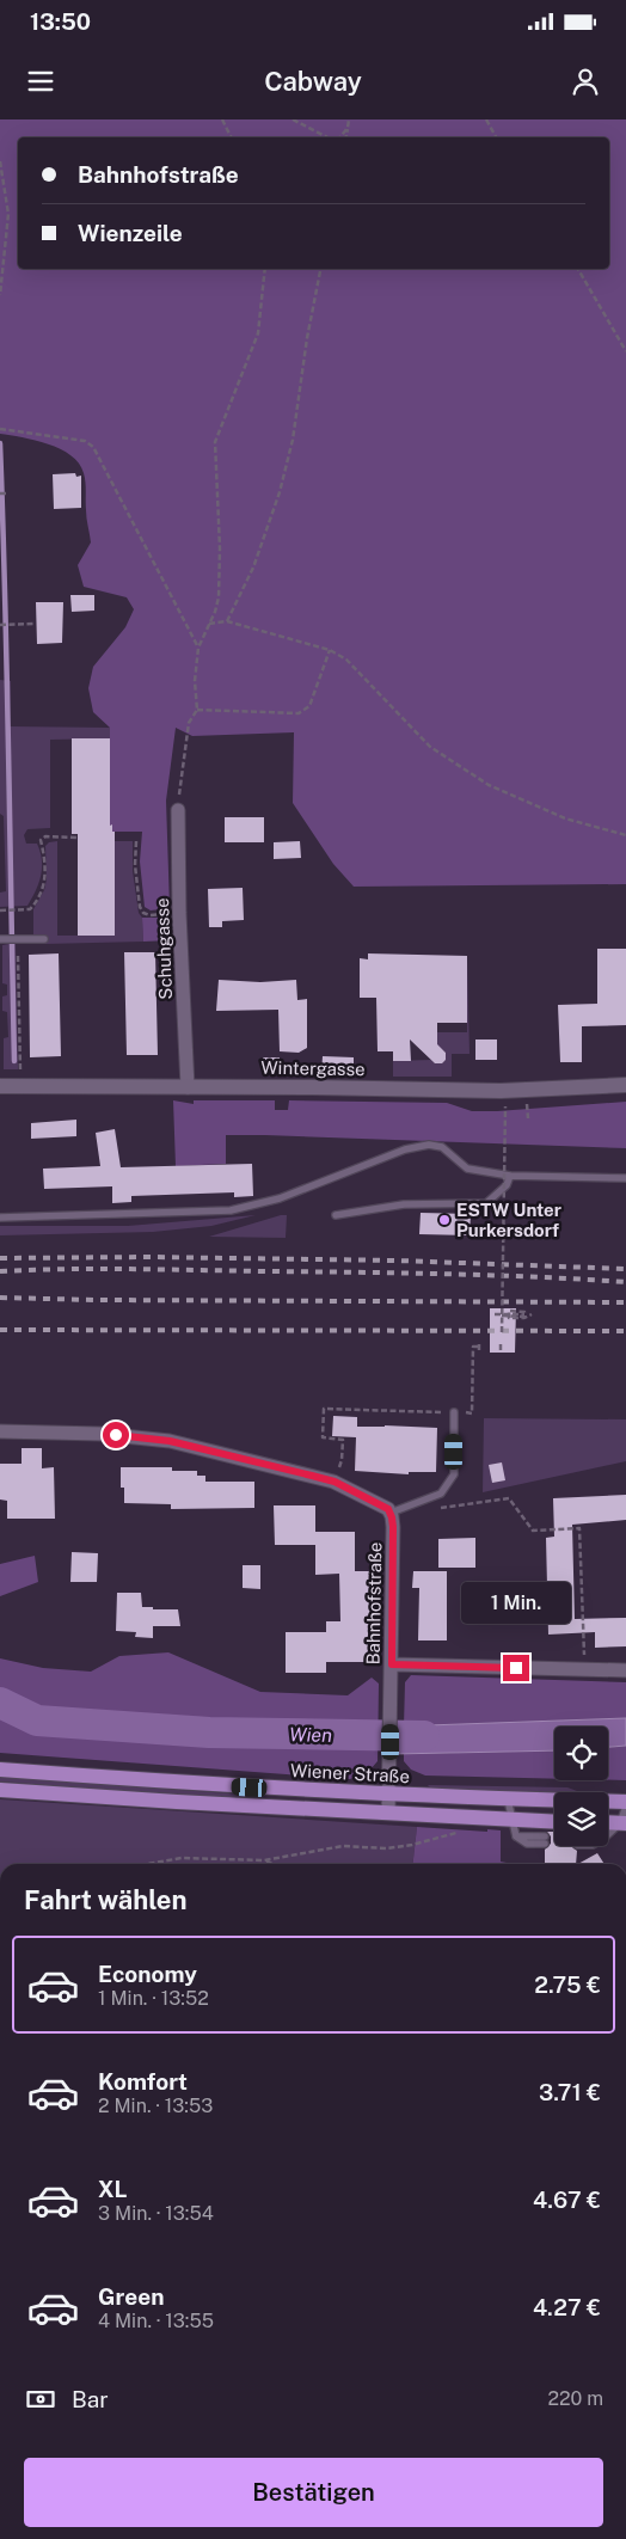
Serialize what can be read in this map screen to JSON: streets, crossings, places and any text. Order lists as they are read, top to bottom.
{
  "streets": {
    "main road": ["Wiener Straße"],
    "street": ["Schuhgasse", "Wintergasse", "Bahnhofstraße"]
  },
  "crossings": [
    ["Schuhgasse", "Wintergasse"],
    ["Bahnhofstraße", "Wiener Straße"]
  ],
  "water": ["Wien"],
  "places": ["ESTW Unter Purkersdorf"],
  "page": {
    "status": "13:50",
    "header": "Cabway",
    "banner": ["Bahnhofstraße", "Wienzeile"],
    "bubble": "1 Min.",
    "heading": "Fahrt wählen",
    "list": [
      {
        "name": "Economy",
        "note": "1 Min. · 13:52",
        "value": "2.75 €"
      },
      {
        "name": "Komfort",
        "note": "2 Min. · 13:53",
        "value": "3.71 €"
      },
      {
        "name": "XL",
        "note": "3 Min. · 13:54",
        "value": "4.67 €"
      },
      {
        "name": "Green",
        "note": "4 Min. · 13:55",
        "value": "4.27 €"
      }
    ],
    "pay": ["Bar", "220 m"],
    "buttons": "Bestätigen"
  }
}
